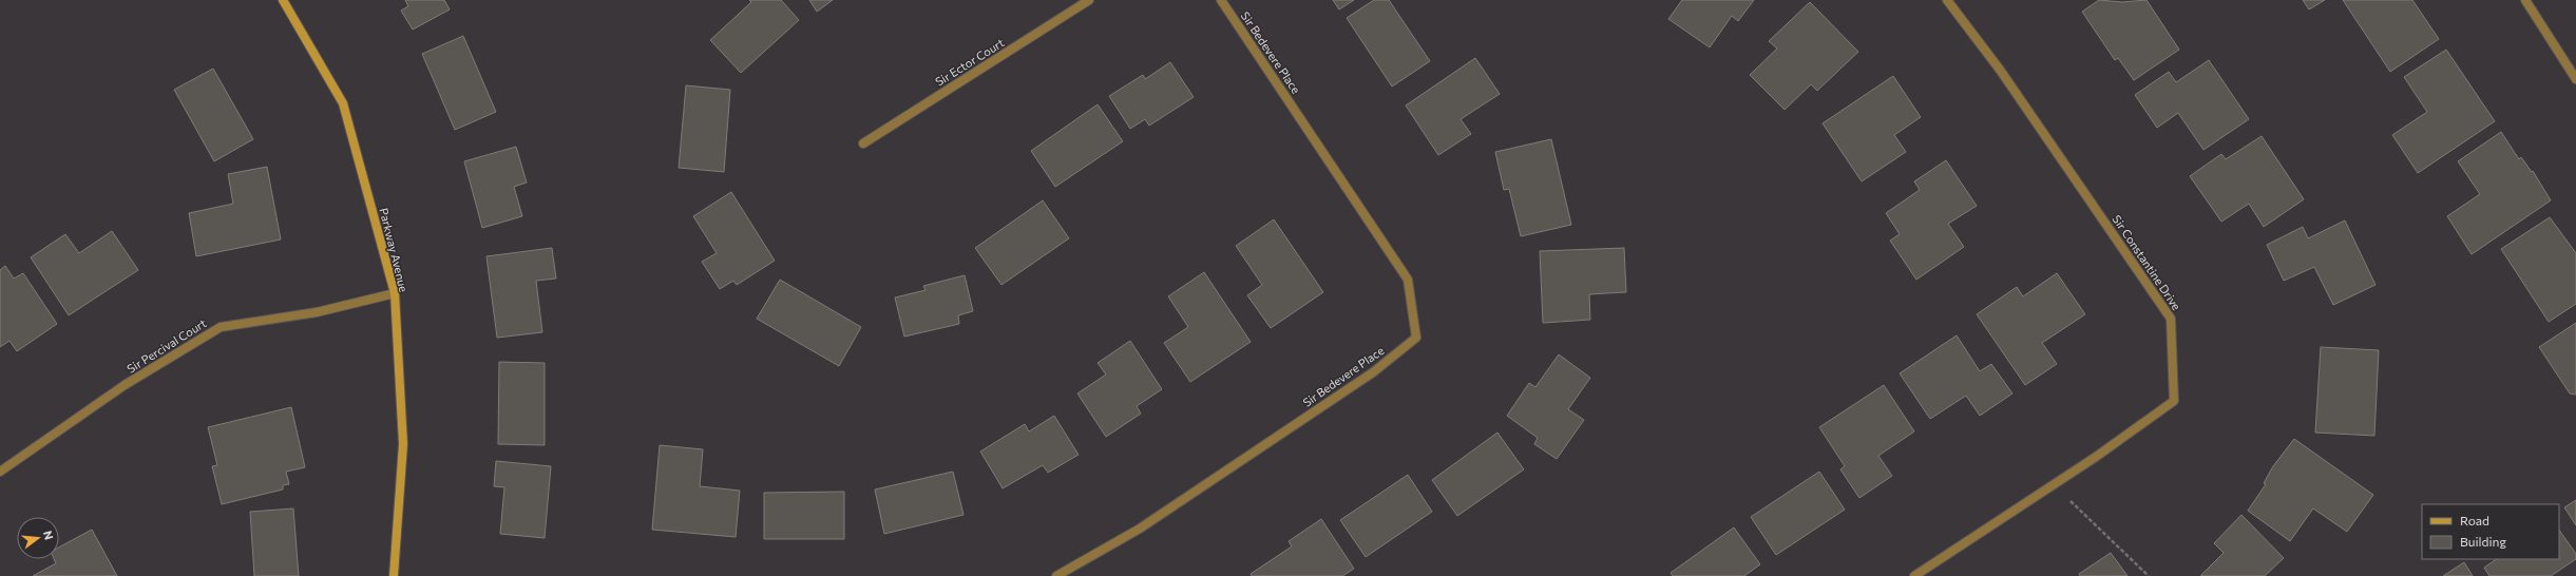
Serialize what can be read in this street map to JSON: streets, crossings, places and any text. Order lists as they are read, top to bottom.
{
  "streets": {
    "street": [
      "Sir Bedevere Place",
      "Sir Ector Court",
      "Parkway Avenue",
      "Sir Constantine Drive",
      "Sir Percival Court"
    ]
  },
  "crossings": [
    ["Parkway Avenue", "Sir Percival Court"]
  ],
  "legend": ["Road", "Building"],
  "north": "right"
}
